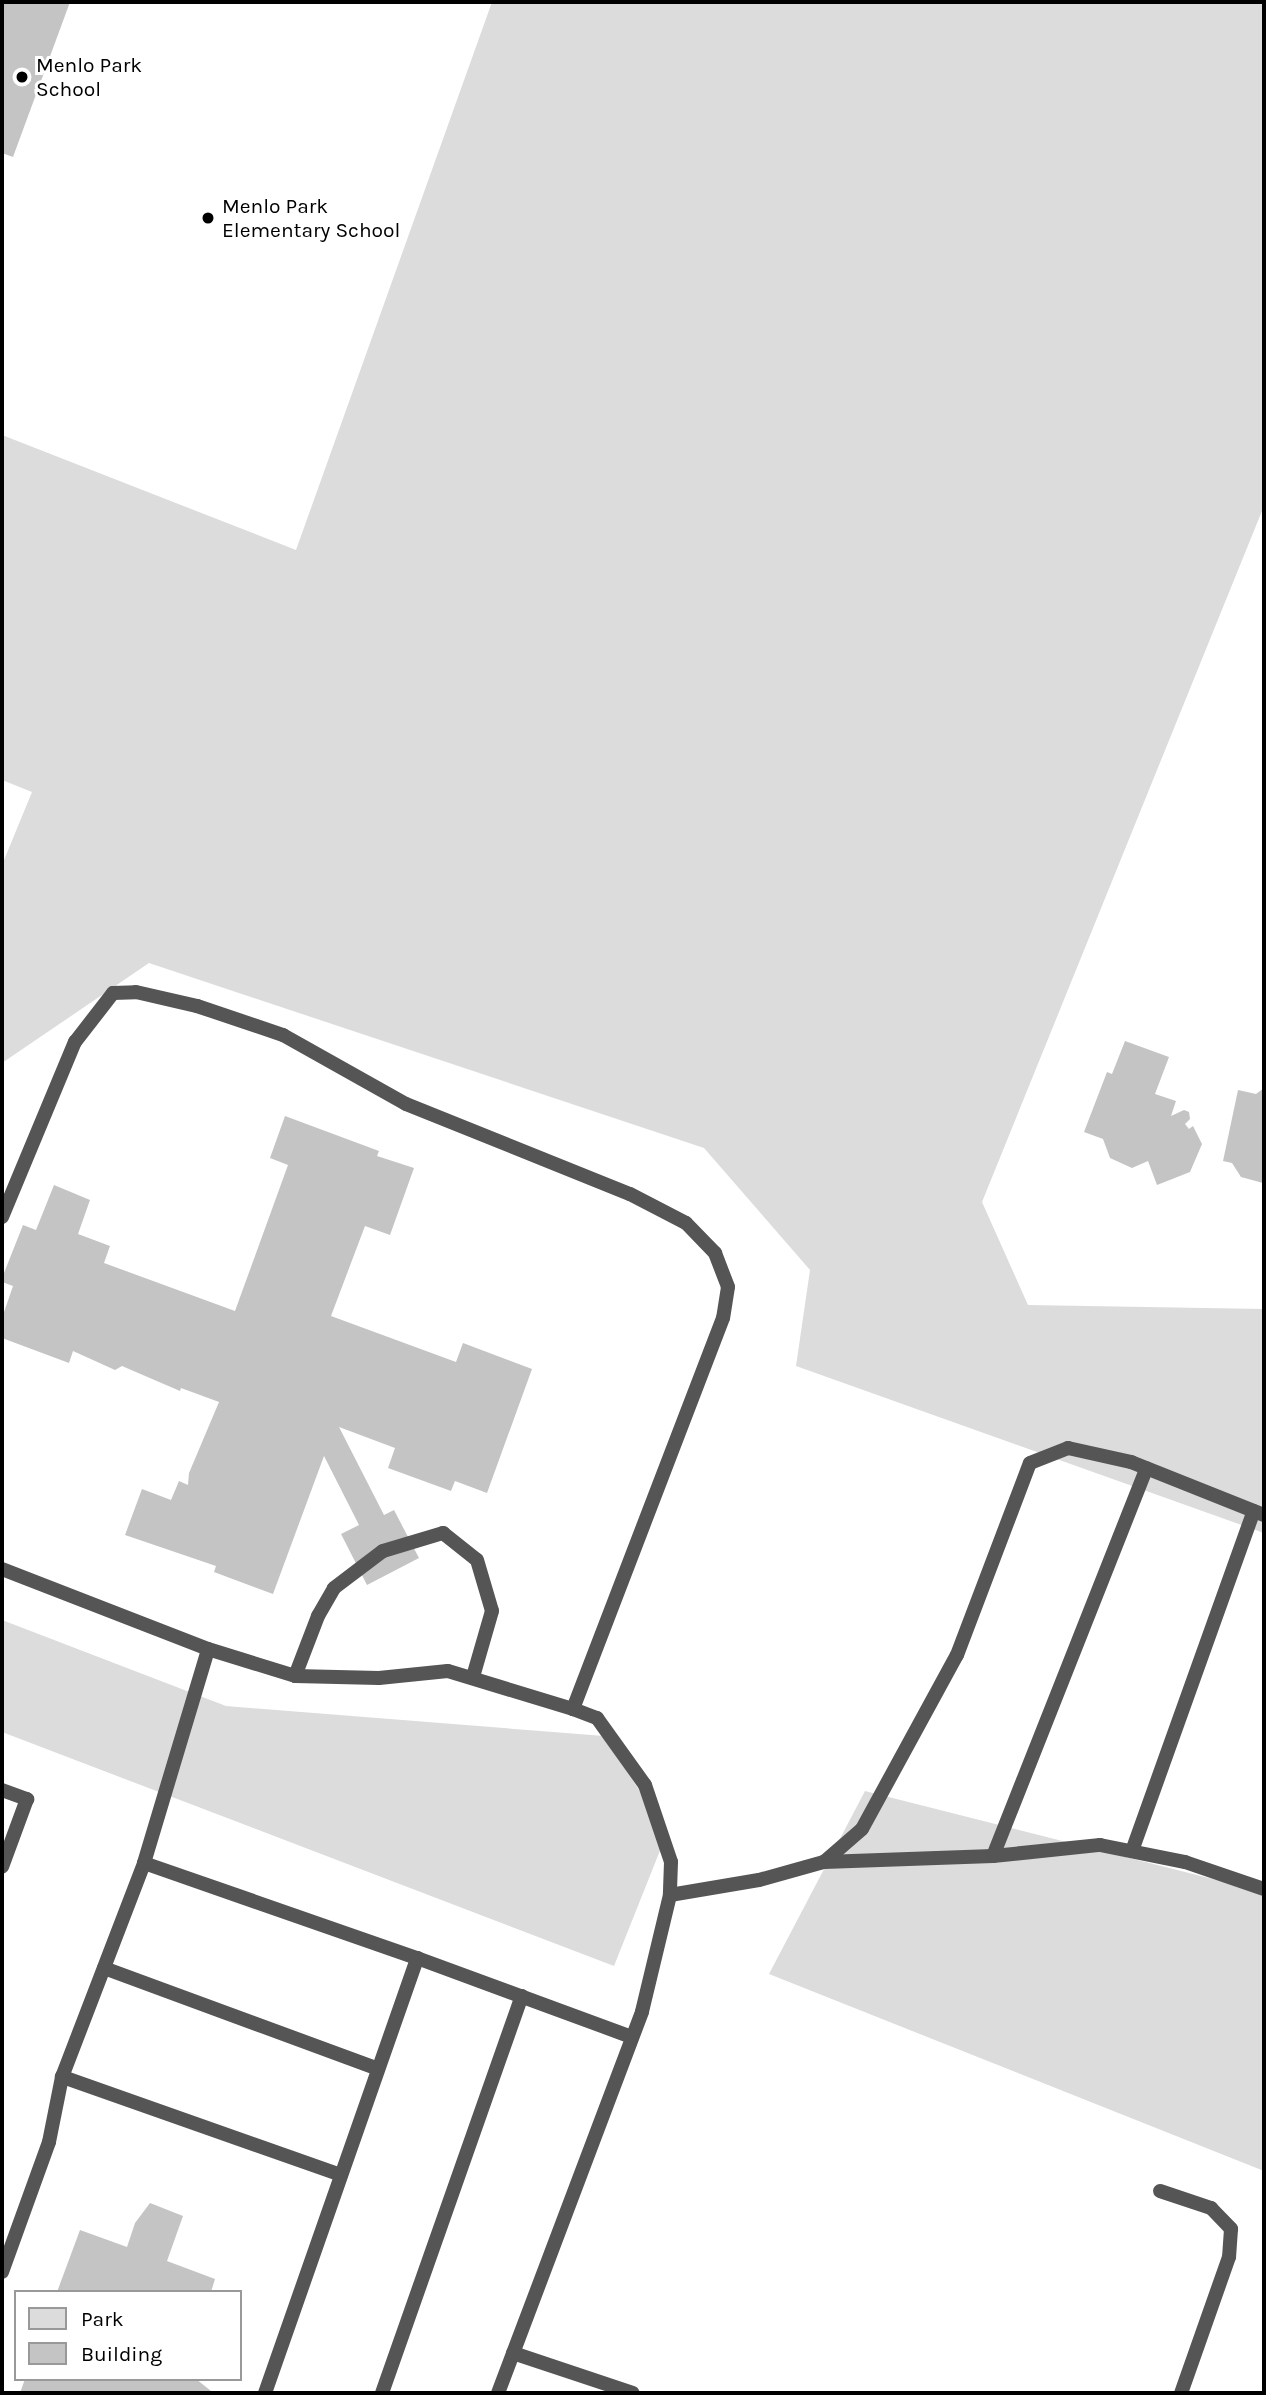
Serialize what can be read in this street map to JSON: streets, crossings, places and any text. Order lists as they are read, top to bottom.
{
  "places": ["Menlo Park School", "Menlo Park Elementary School"],
  "legend": ["Park", "Building"]
}
